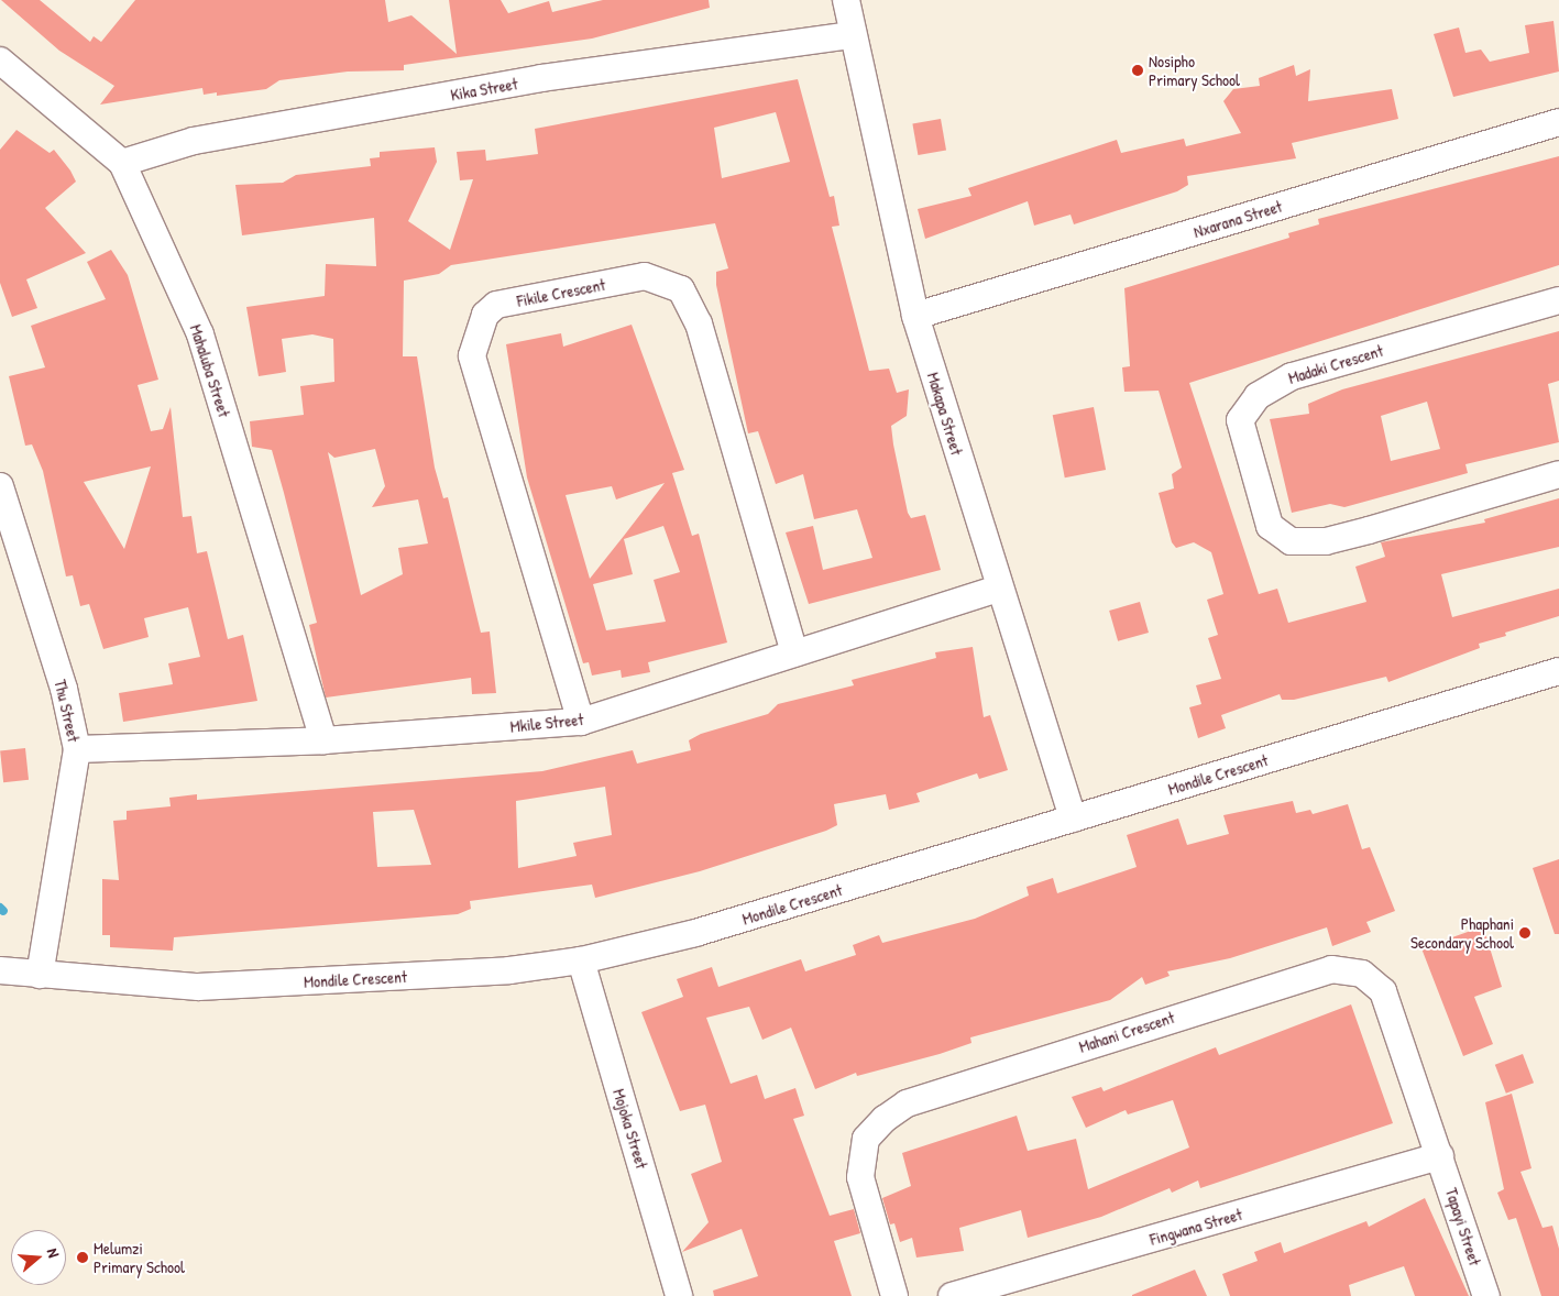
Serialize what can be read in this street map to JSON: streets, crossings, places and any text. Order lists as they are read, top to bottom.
{
  "streets": {
    "street": [
      "Kika Street",
      "Nxarana Street",
      "Fikile Crescent",
      "Madaki Crescent",
      "Mahaluba Street",
      "Makapa Street",
      "Thu Street",
      "Mkile Street",
      "Mondile Crescent",
      "Mahani Crescent",
      "Mojoka Street",
      "Fingwana Street",
      "Tapayi Street"
    ]
  },
  "crossings": [
    ["Kika Street", "Mahaluba Street"],
    ["Kika Street", "Makapa Street"],
    ["Nxarana Street", "Makapa Street"],
    ["Fikile Crescent", "Mkile Street"],
    ["Mahaluba Street", "Mkile Street"],
    ["Makapa Street", "Mkile Street"],
    ["Makapa Street", "Mondile Crescent"],
    ["Thu Street", "Mkile Street"],
    ["Thu Street", "Mondile Crescent"],
    ["Mondile Crescent", "Mojoka Street"],
    ["Mahani Crescent", "Fingwana Street"],
    ["Mahani Crescent", "Tapayi Street"],
    ["Fingwana Street", "Tapayi Street"]
  ],
  "places": ["Nosipho Primary School", "Phaphani Secondary School", "Melumzi Primary School"],
  "north": "right"
}
